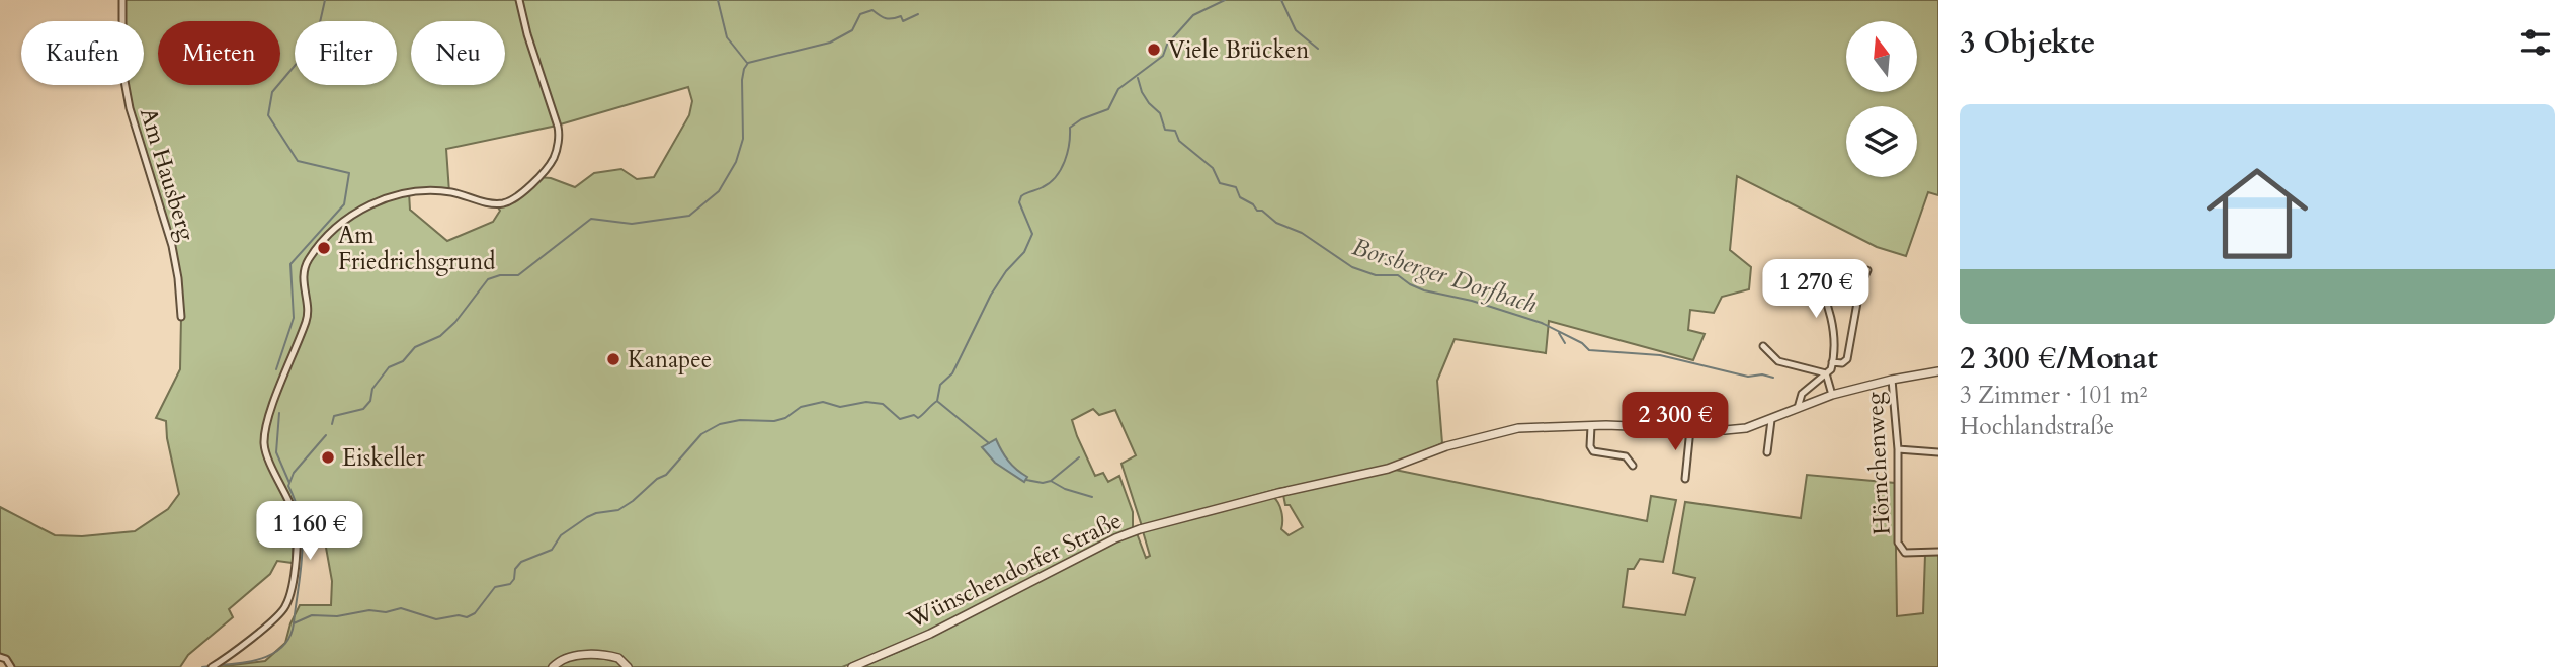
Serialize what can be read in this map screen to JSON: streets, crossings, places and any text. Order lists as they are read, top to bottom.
{
  "streets": {
    "street": ["Am Hausberg", "Hörnchenweg", "Wünschendorfer Straße"]
  },
  "crossings": [
    ["Hörnchenweg", "Wünschendorfer Straße"]
  ],
  "water": ["Borsberger Dorfbach"],
  "places": [
    "Viele Brücken",
    "Am Friedrichsgrund",
    "Kanapee",
    "Eiskeller"
  ],
  "north": "top",
  "page": {
    "heading": "3 Objekte",
    "chip": [
      "Kaufen",
      "Mieten",
      "Filter",
      "Neu"
    ],
    "list": [
      {
        "name": "2 300 €/Monat",
        "note": "3 Zimmer · 101 m² · Hochlandstraße"
      }
    ],
    "price": ["1 270 €", "2 300 €", "1 160 €"]
  }
}
